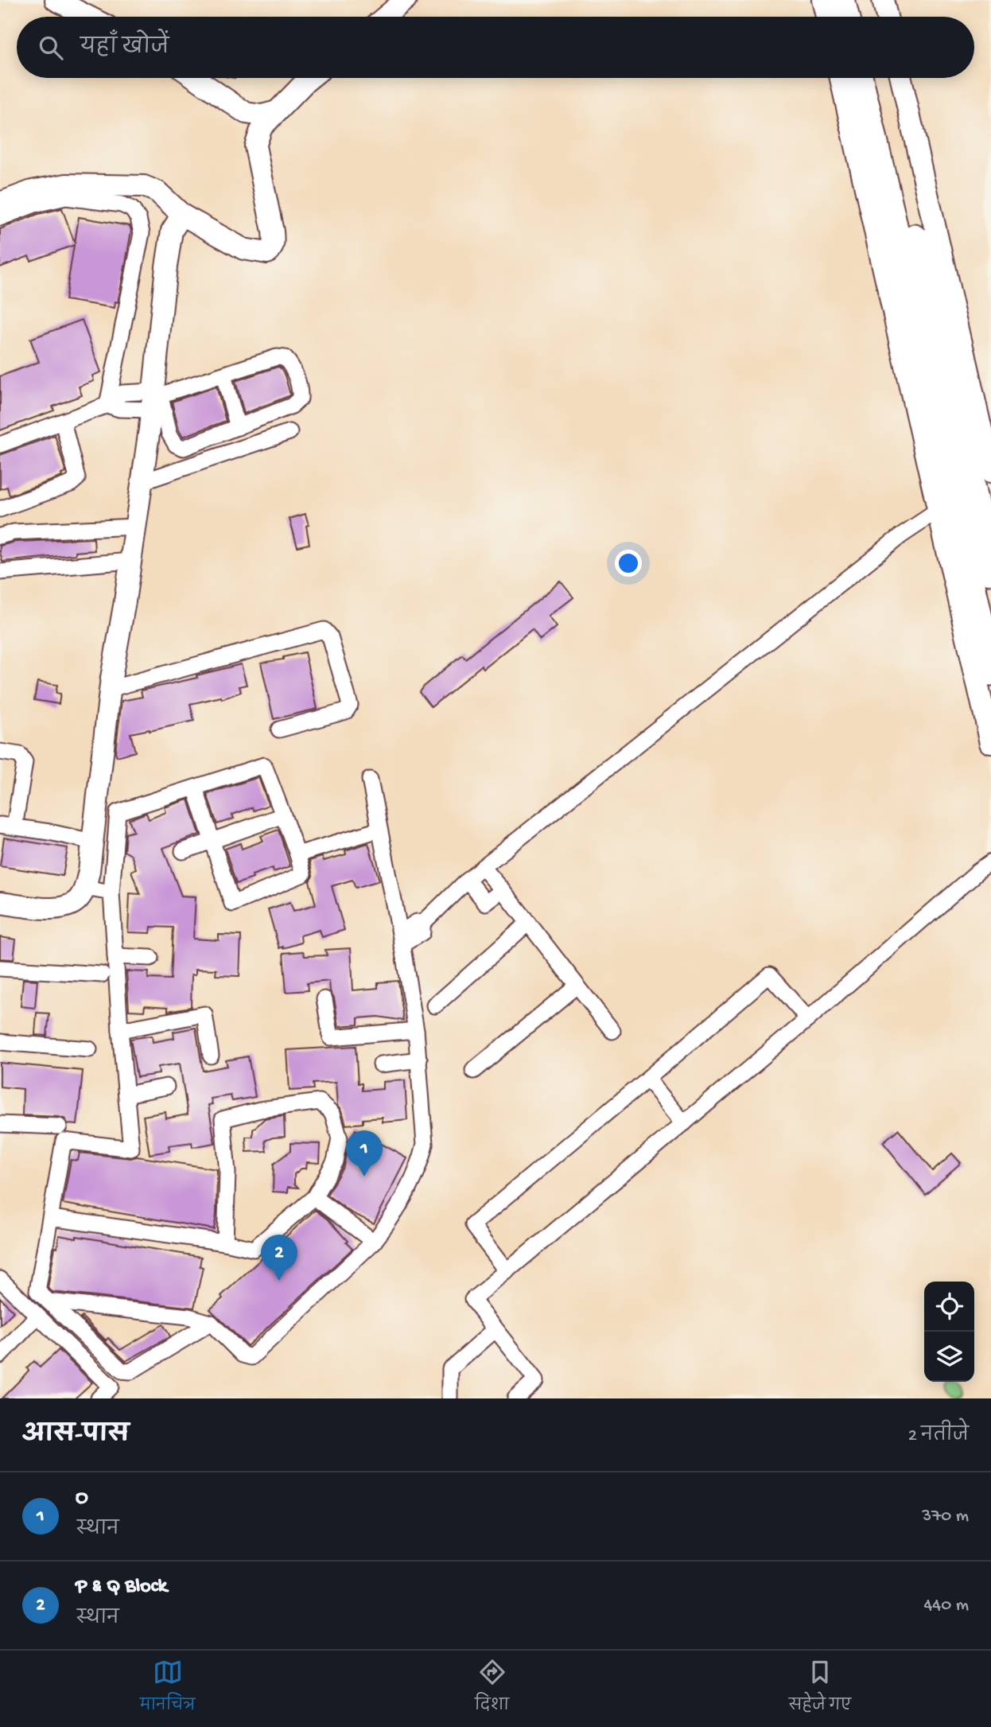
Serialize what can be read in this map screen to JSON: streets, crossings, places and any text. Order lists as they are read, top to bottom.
{
  "page": {
    "search": "यहाँ खोजें",
    "pins": ["1", "2"],
    "heading": ["आस-पास", "2 नतीजे"],
    "list": [
      {
        "mark": "1",
        "name": "O",
        "note": "स्थान",
        "value": "370 m"
      },
      {
        "mark": "2",
        "name": "P & Q Block",
        "note": "स्थान",
        "value": "440 m"
      }
    ],
    "nav": ["मानचित्र", "दिशा", "सहेजे गए"]
  }
}
